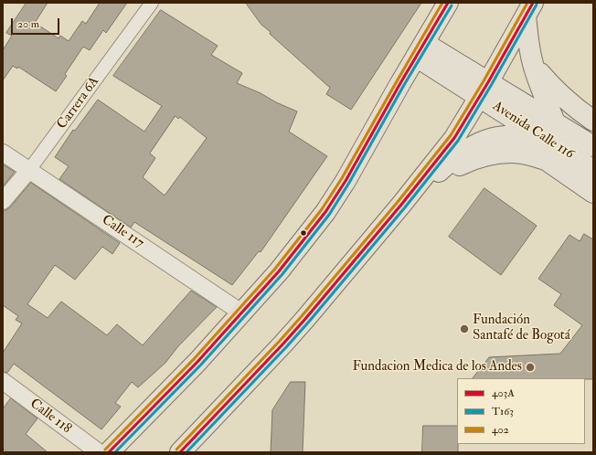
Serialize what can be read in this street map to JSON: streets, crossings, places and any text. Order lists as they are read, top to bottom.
{
  "streets": {
    "main road": ["Avenida Calle 116"],
    "street": ["Carrera 6A", "Calle 117", "Calle 118"]
  },
  "crossings": [
    ["Carrera 6A", "Calle 117"]
  ],
  "places": ["Fundación Santafé de Bogotá", "Fundacion Medica de los Andes"],
  "lines": ["transit line 403A", "transit line 402", "transit line T163"],
  "legend": ["403A", "T163", "402"],
  "scale_bar": "20 m"
}
